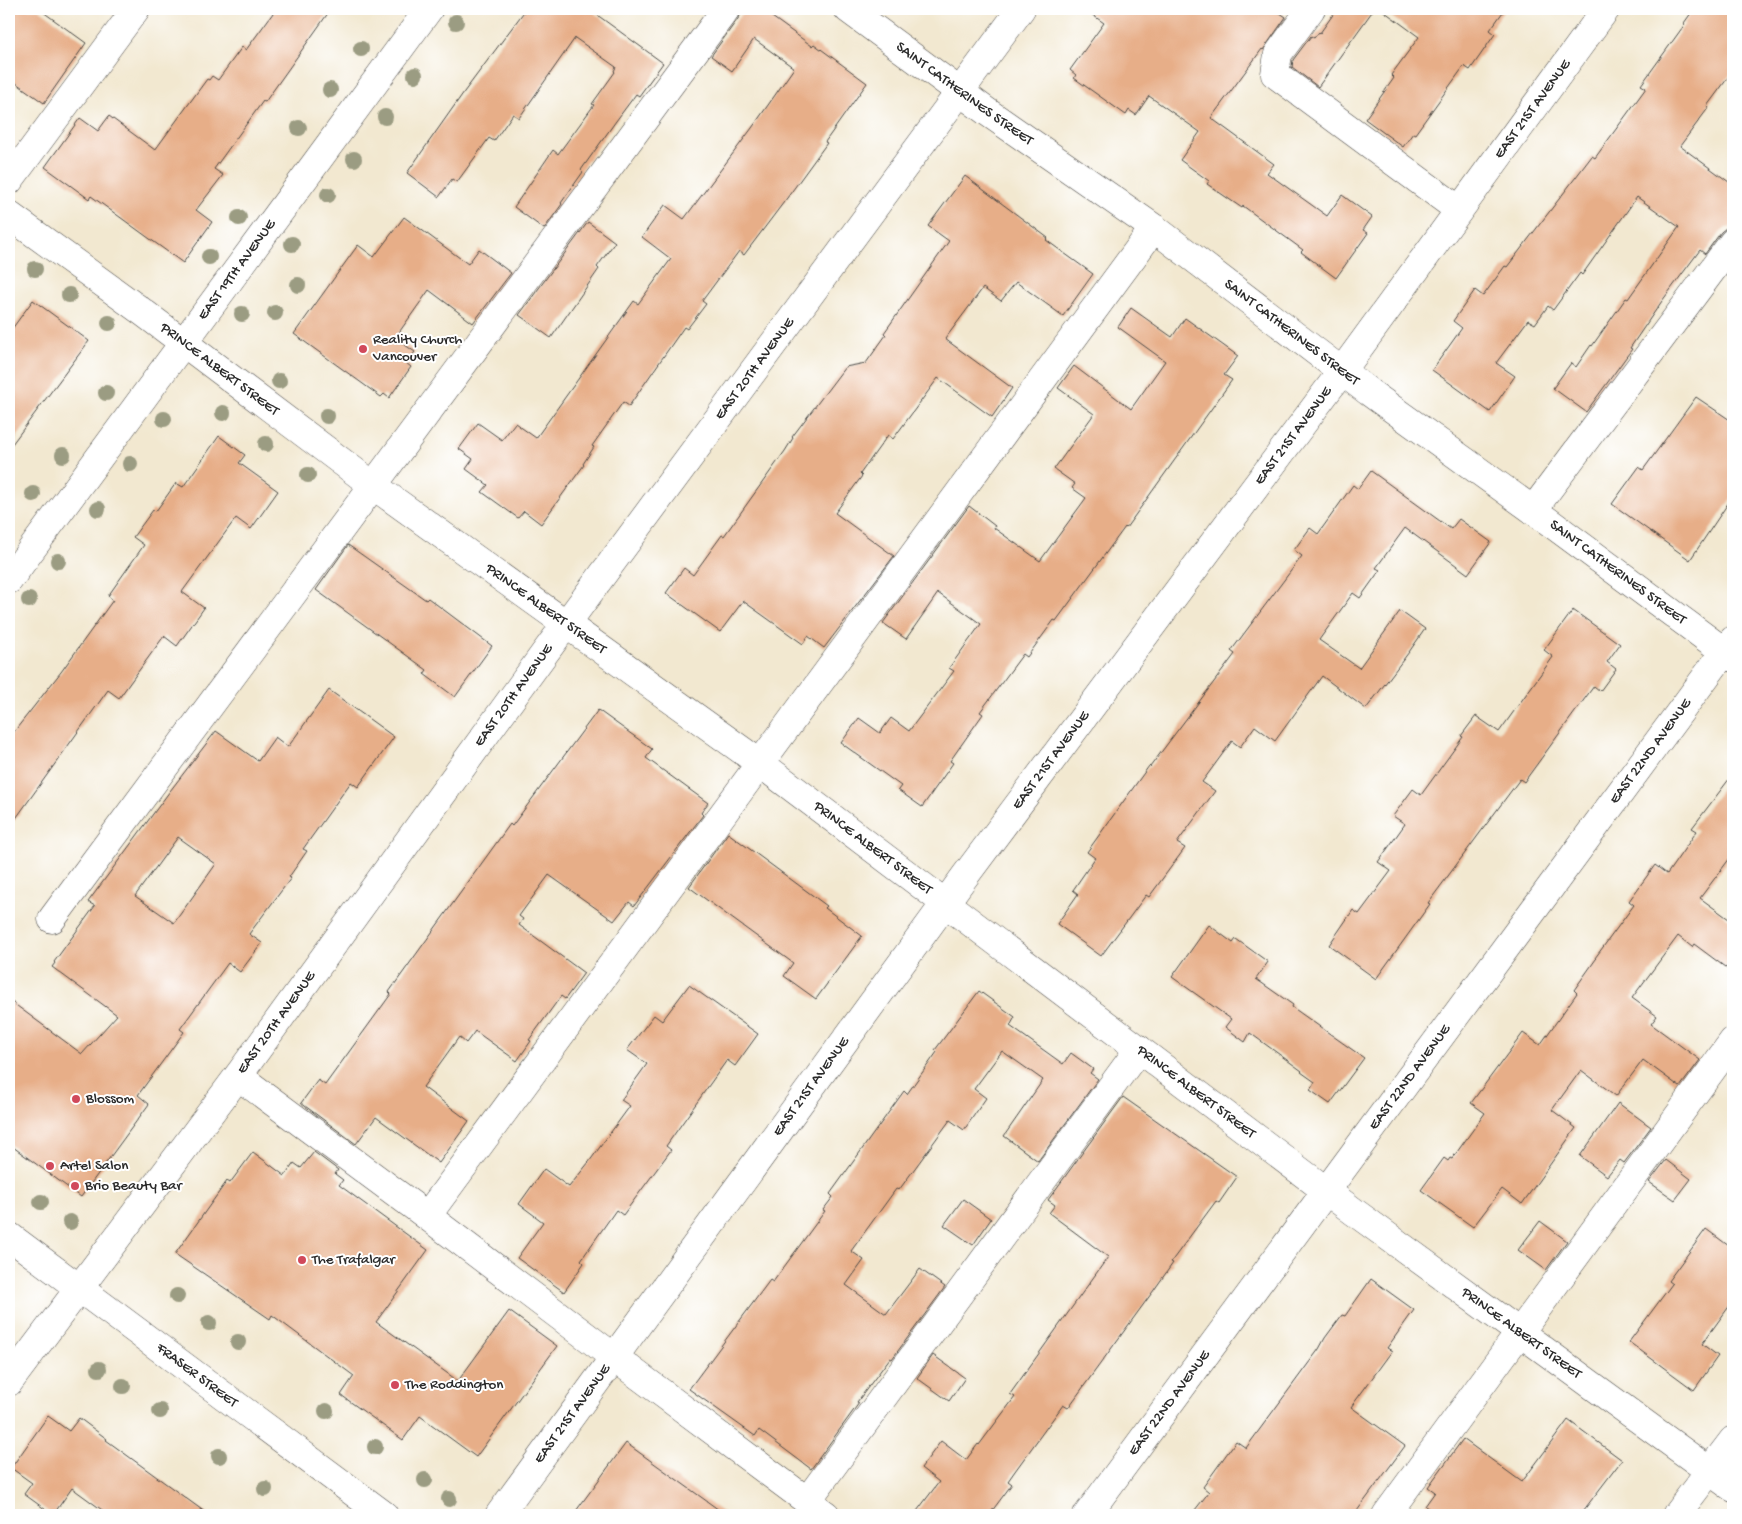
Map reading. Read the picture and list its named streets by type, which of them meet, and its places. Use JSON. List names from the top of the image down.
{
  "streets": {
    "street": [
      "SAINT CATHERINES STREET",
      "EAST 21ST AVENUE",
      "EAST 19TH AVENUE",
      "EAST 20TH AVENUE",
      "PRINCE ALBERT STREET",
      "EAST 22ND AVENUE",
      "FRASER STREET"
    ]
  },
  "crossings": [
    ["SAINT CATHERINES STREET", "EAST 21ST AVENUE"],
    ["SAINT CATHERINES STREET", "EAST 20TH AVENUE"],
    ["SAINT CATHERINES STREET", "EAST 22ND AVENUE"],
    ["EAST 21ST AVENUE", "PRINCE ALBERT STREET"],
    ["EAST 19TH AVENUE", "PRINCE ALBERT STREET"],
    ["EAST 20TH AVENUE", "PRINCE ALBERT STREET"],
    ["EAST 20TH AVENUE", "FRASER STREET"],
    ["PRINCE ALBERT STREET", "EAST 22ND AVENUE"]
  ],
  "places": [
    "Reality Church Vancouver",
    "Blossom",
    "Artel Salon",
    "Brio Beauty Bar",
    "The Trafalgar",
    "The Roddington"
  ]
}
